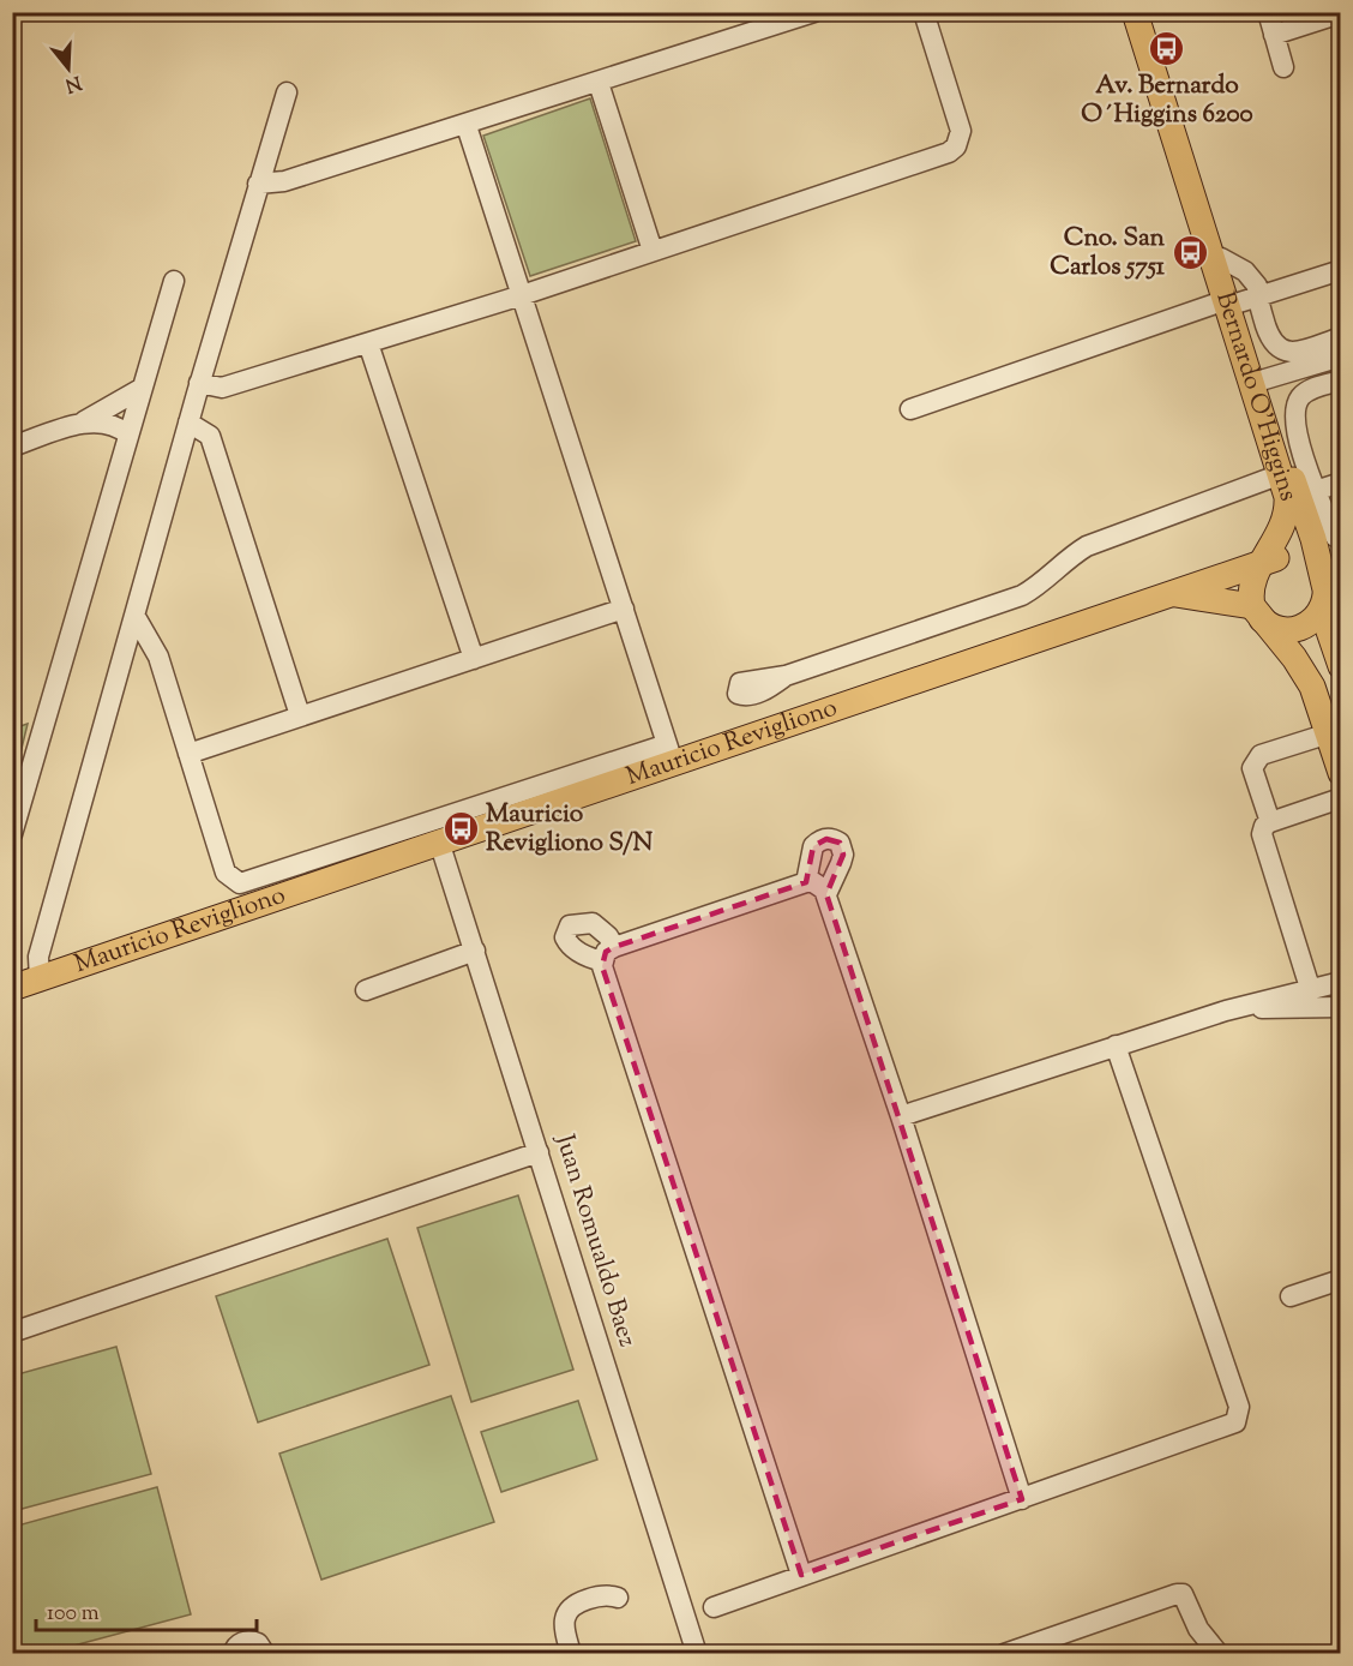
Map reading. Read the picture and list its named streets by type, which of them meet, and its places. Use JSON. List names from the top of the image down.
{
  "streets": {
    "main road": ["Bernardo O'Higgins", "Mauricio Revigliono"],
    "street": ["Juan Romualdo Baez"]
  },
  "crossings": [
    ["Bernardo O'Higgins", "Mauricio Revigliono"],
    ["Mauricio Revigliono", "Juan Romualdo Baez"]
  ],
  "places": {
    "bus stop": ["Av. Bernardo O´Higgins 6200", "Cno. San Carlos 5751", "Mauricio Revigliono S/N"]
  },
  "scale_bar": "100 m",
  "north": "bottom"
}
